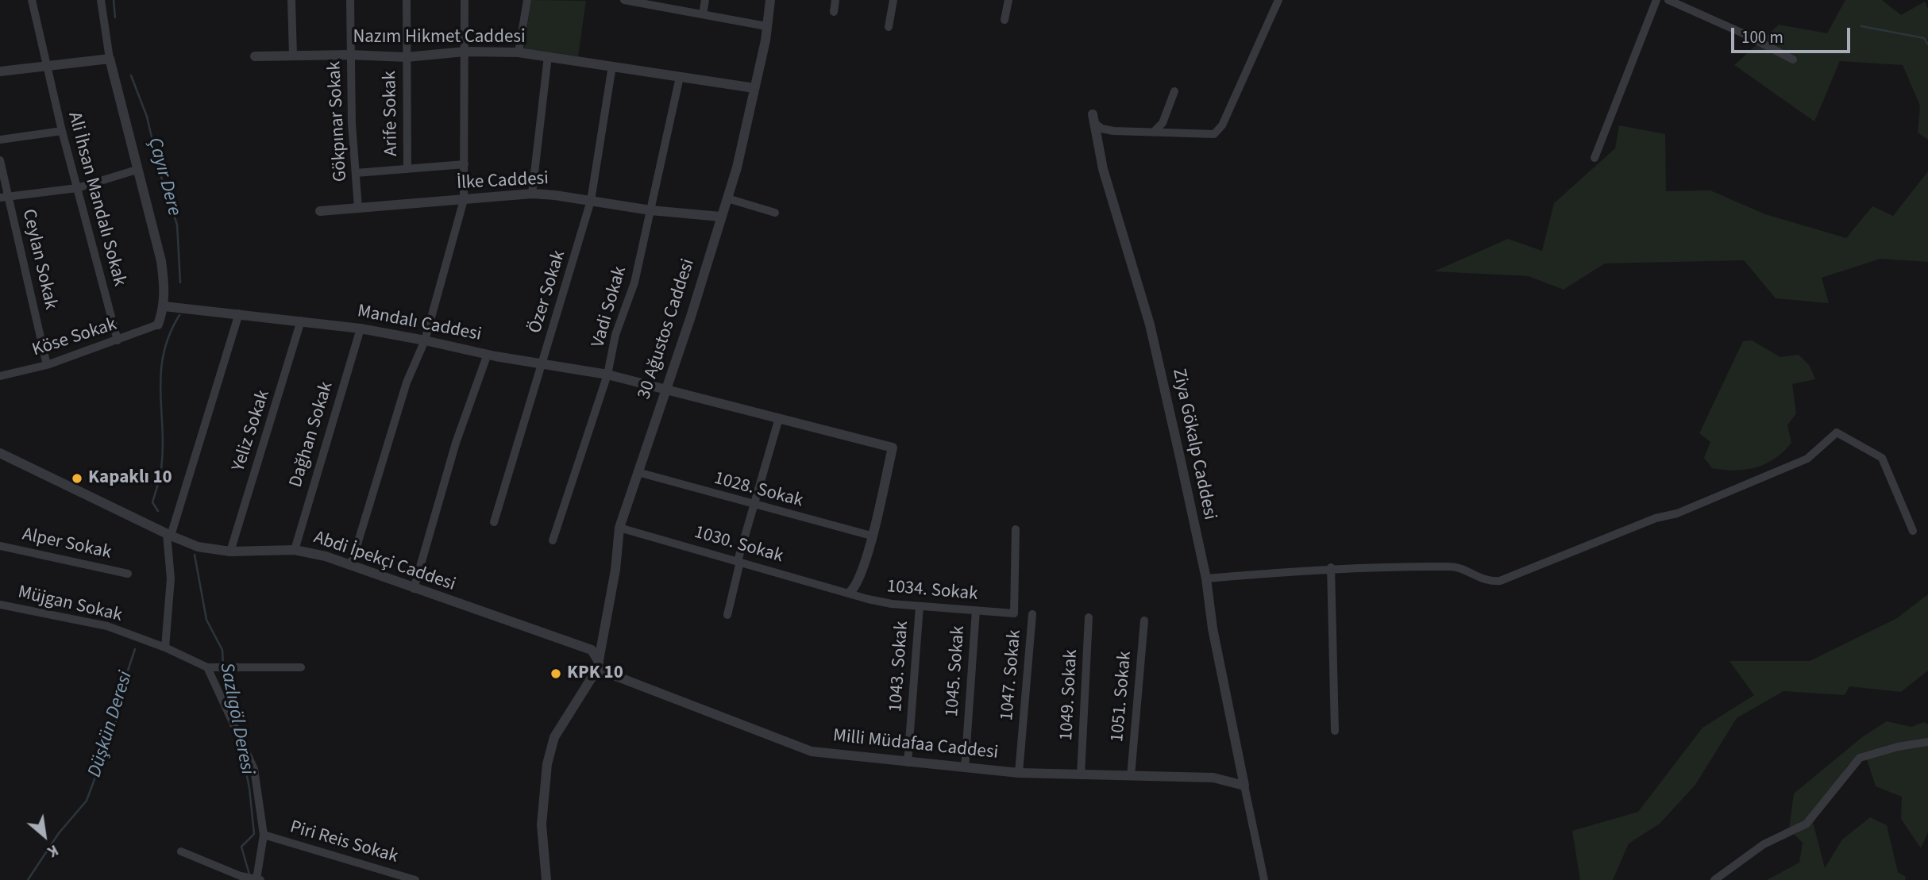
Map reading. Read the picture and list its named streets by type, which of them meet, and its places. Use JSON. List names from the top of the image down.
{
  "streets": {
    "street": [
      "Nazım Hikmet Caddesi",
      "Arife Sokak",
      "Gökpınar Sokak",
      "İlke Caddesi",
      "Ali İhsan Mandalı Sokak",
      "Ceylan Sokak",
      "Özer Sokak",
      "Vadi Sokak",
      "Mandalı Caddesi",
      "30 Ağustos Caddesi",
      "Köse Sokak",
      "Yeliz Sokak",
      "Dağhan Sokak",
      "Ziya Gökalp Caddesi",
      "1028. Sokak",
      "Alper Sokak",
      "1030. Sokak",
      "Abdi İpekçi Caddesi",
      "1034. Sokak",
      "Müjgan Sokak",
      "1043. Sokak",
      "1045. Sokak",
      "1047. Sokak",
      "1049. Sokak",
      "1051. Sokak",
      "Milli Müdafaa Caddesi",
      "Piri Reis Sokak"
    ]
  },
  "crossings": [
    ["Nazım Hikmet Caddesi", "Arife Sokak"],
    ["Nazım Hikmet Caddesi", "Gökpınar Sokak"],
    ["Nazım Hikmet Caddesi", "Özer Sokak"],
    ["Nazım Hikmet Caddesi", "Vadi Sokak"],
    ["Nazım Hikmet Caddesi", "30 Ağustos Caddesi"],
    ["Gökpınar Sokak", "İlke Caddesi"],
    ["İlke Caddesi", "Özer Sokak"],
    ["İlke Caddesi", "Vadi Sokak"],
    ["İlke Caddesi", "30 Ağustos Caddesi"],
    ["Ali İhsan Mandalı Sokak", "Köse Sokak"],
    ["Ceylan Sokak", "Köse Sokak"],
    ["Özer Sokak", "Mandalı Caddesi"],
    ["Vadi Sokak", "Mandalı Caddesi"],
    ["Mandalı Caddesi", "30 Ağustos Caddesi"],
    ["Mandalı Caddesi", "Yeliz Sokak"],
    ["Mandalı Caddesi", "Dağhan Sokak"],
    ["Mandalı Caddesi", "1028. Sokak"],
    ["30 Ağustos Caddesi", "1028. Sokak"],
    ["30 Ağustos Caddesi", "1030. Sokak"],
    ["30 Ağustos Caddesi", "Abdi İpekçi Caddesi"],
    ["30 Ağustos Caddesi", "Milli Müdafaa Caddesi"],
    ["Yeliz Sokak", "Abdi İpekçi Caddesi"],
    ["Dağhan Sokak", "Abdi İpekçi Caddesi"],
    ["Ziya Gökalp Caddesi", "Milli Müdafaa Caddesi"],
    ["1030. Sokak", "1034. Sokak"],
    ["Abdi İpekçi Caddesi", "Milli Müdafaa Caddesi"],
    ["1034. Sokak", "1043. Sokak"],
    ["1034. Sokak", "1045. Sokak"],
    ["1043. Sokak", "Milli Müdafaa Caddesi"],
    ["1045. Sokak", "Milli Müdafaa Caddesi"],
    ["1047. Sokak", "Milli Müdafaa Caddesi"],
    ["1049. Sokak", "Milli Müdafaa Caddesi"],
    ["1051. Sokak", "Milli Müdafaa Caddesi"]
  ],
  "water": ["Çayır Dere", "Sazlıgöl Deresi", "Düşkün Deresi"],
  "places": ["Kapaklı 10", "KPK 10"],
  "scale_bar": "100 m",
  "north": "bottom right"
}
